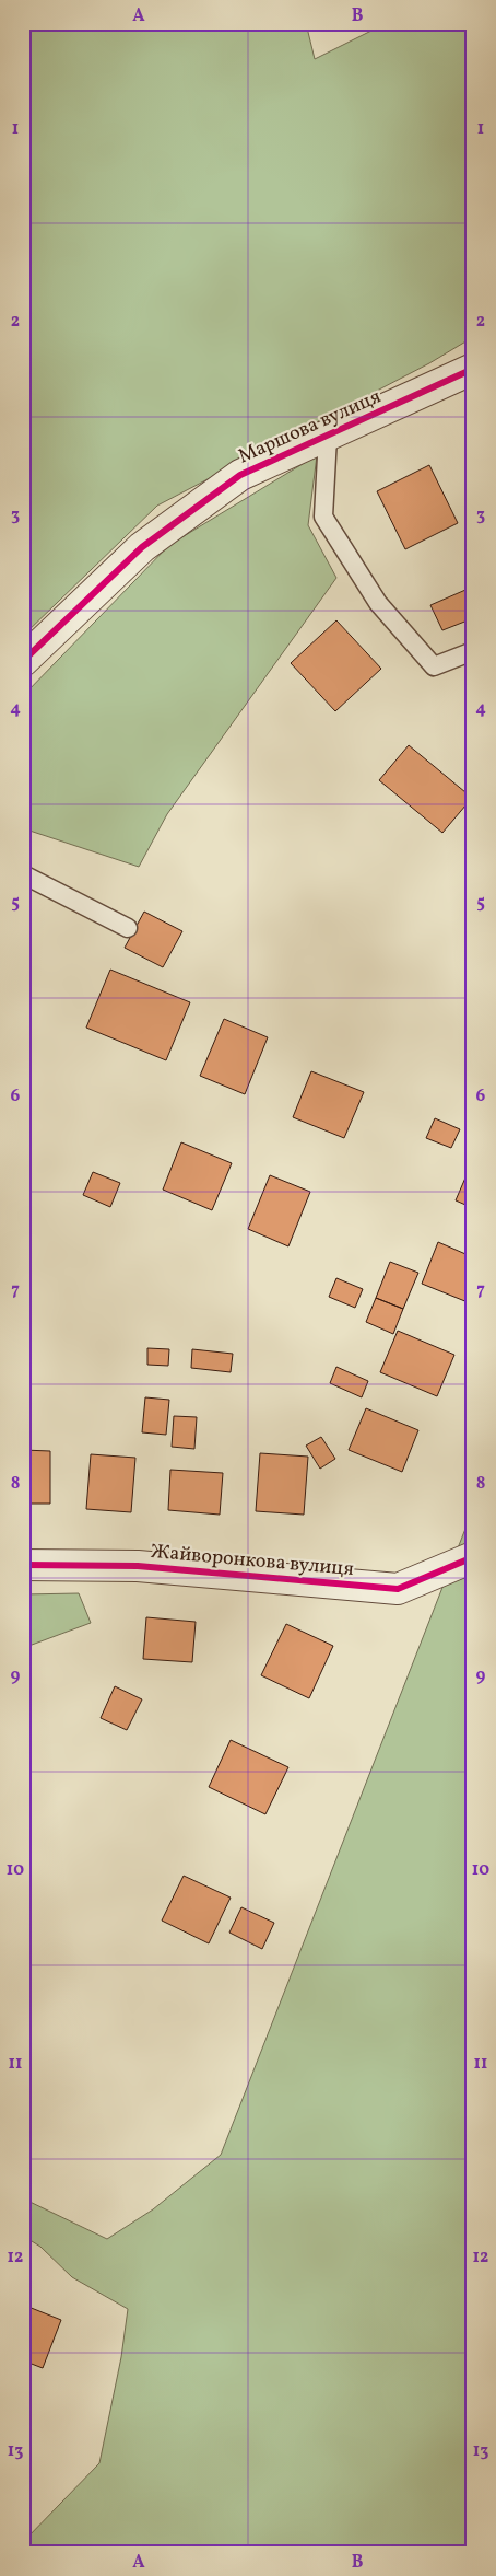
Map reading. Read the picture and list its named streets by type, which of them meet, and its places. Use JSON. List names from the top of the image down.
{
  "streets": {
    "street": ["Маршова вулиця", "Жайворонкова вулиця"]
  },
  "grid": {
    "columns": ["A", "B"],
    "rows": [
      "1",
      "2",
      "3",
      "4",
      "5",
      "6",
      "7",
      "8",
      "9",
      "10",
      "11",
      "12",
      "13"
    ]
  }
}
